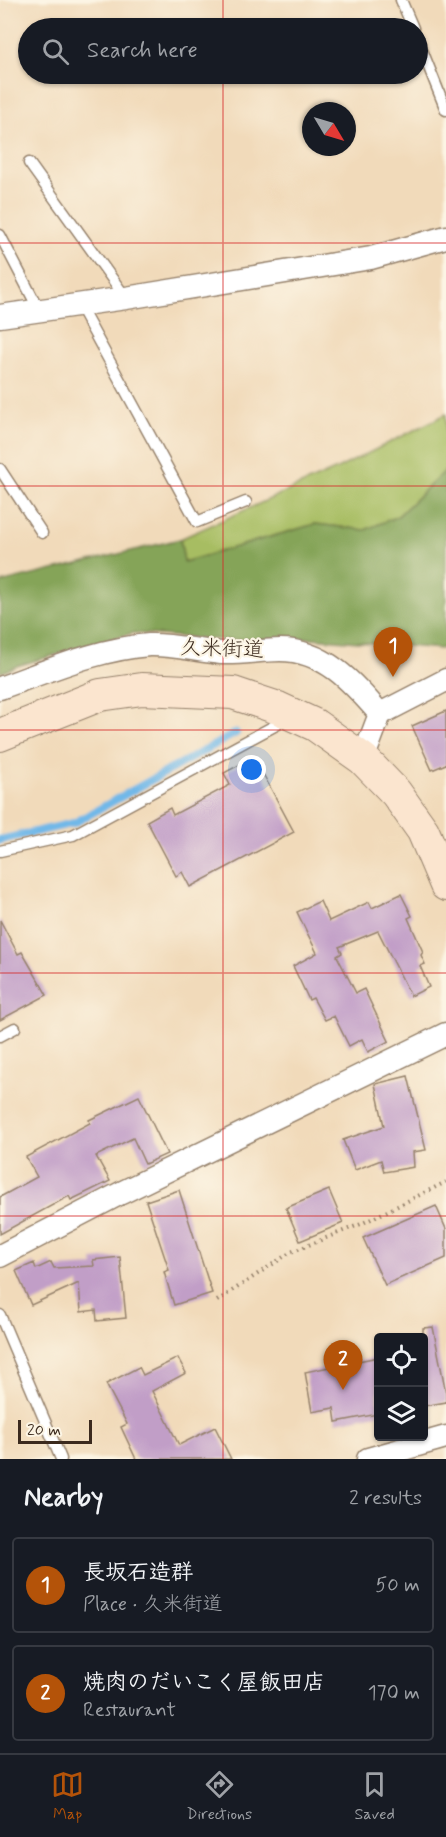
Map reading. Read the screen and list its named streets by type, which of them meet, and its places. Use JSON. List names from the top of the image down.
{
  "streets": {
    "street": ["久米街道"]
  },
  "scale_bar": "20 m",
  "north": "bottom right",
  "page": {
    "search": "Search here",
    "pins": ["1", "2"],
    "scale": "20 m",
    "heading": ["Nearby", "2 results"],
    "list": [
      {
        "mark": "1",
        "name": "長坂石造群",
        "note": "Place · 久米街道",
        "value": "50 m"
      },
      {
        "mark": "2",
        "name": "焼肉のだいこく屋飯田店",
        "note": "Restaurant",
        "value": "170 m"
      }
    ],
    "nav": ["Map", "Directions", "Saved"]
  }
}
